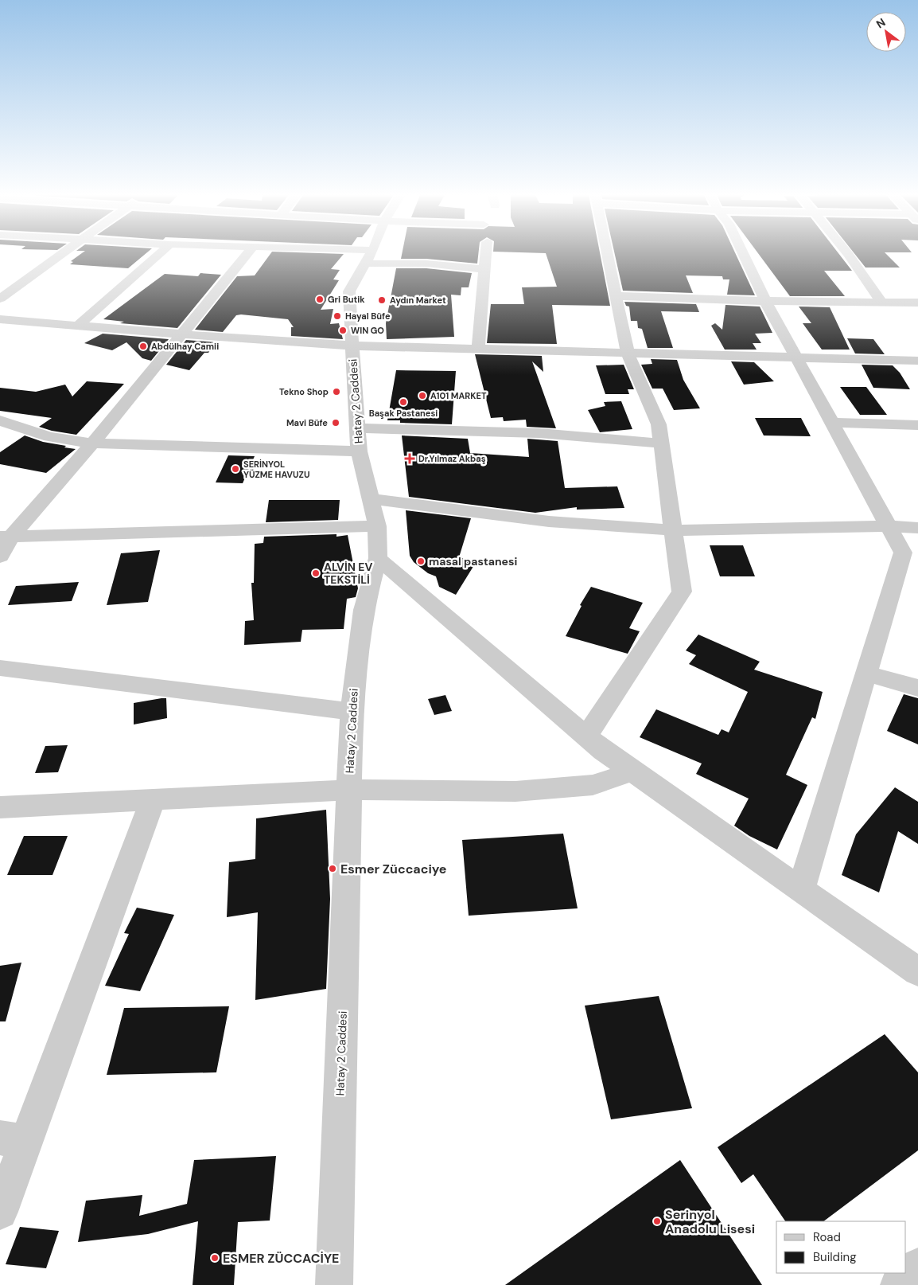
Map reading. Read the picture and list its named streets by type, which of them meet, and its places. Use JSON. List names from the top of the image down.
{
  "streets": {
    "street": ["Hatay 2 Caddesi"]
  },
  "places": {
    "other": [
      "Gri Butik",
      "Aydın Market",
      "Hayal Büfe",
      "WIN GO",
      "Abdülhay Camii",
      "Tekno Shop",
      "A101 MARKET",
      "Başak Pastanesi",
      "Mavi Büfe",
      "SERİNYOL YÜZME HAVUZU",
      "masal pastanesi",
      "ALVİN EV TEKSTİLİ",
      "Esmer Züccaciye",
      "Serinyol Anadolu Lisesi",
      "ESMER ZÜCCACİYE"
    ],
    "health": ["Dr.Yılmaz Akbaş"]
  },
  "legend": ["Road", "Building"],
  "north": "top left"
}
